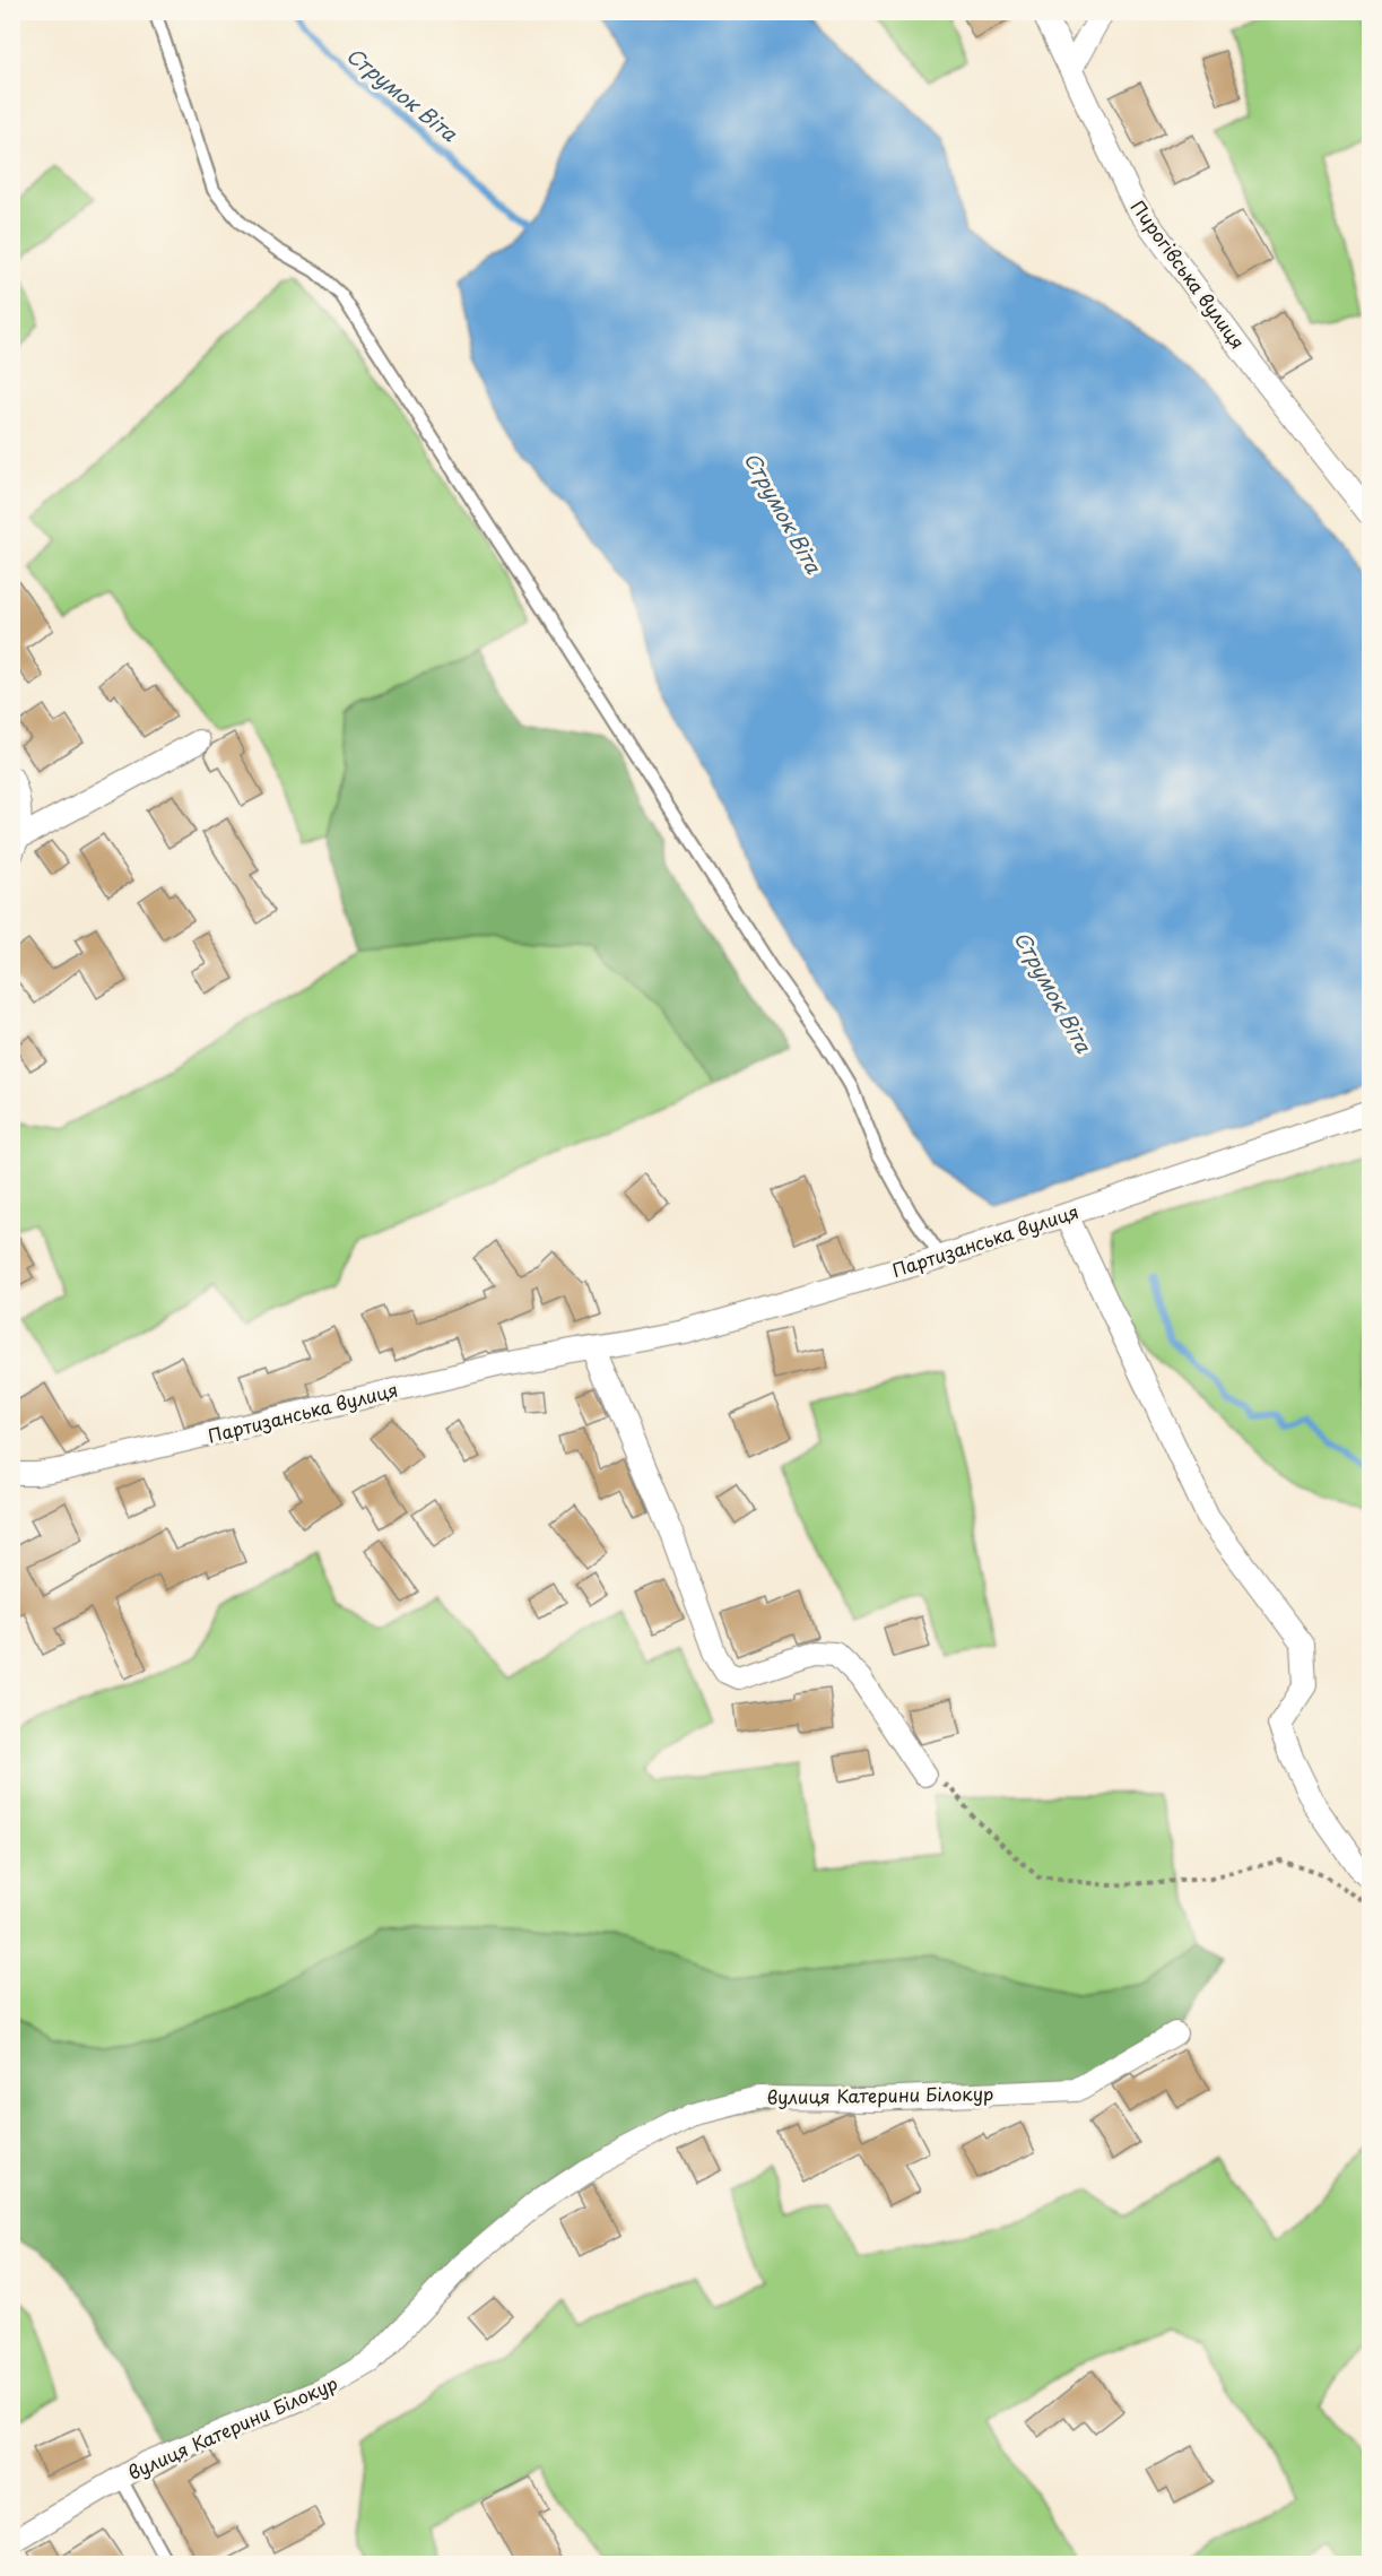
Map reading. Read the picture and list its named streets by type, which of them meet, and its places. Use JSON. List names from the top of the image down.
{
  "streets": {
    "street": ["Пирогівська вулиця", "Партизанська вулиця", "вулиця Катерини Білокур"]
  },
  "water": ["Струмок Віта"]
}
